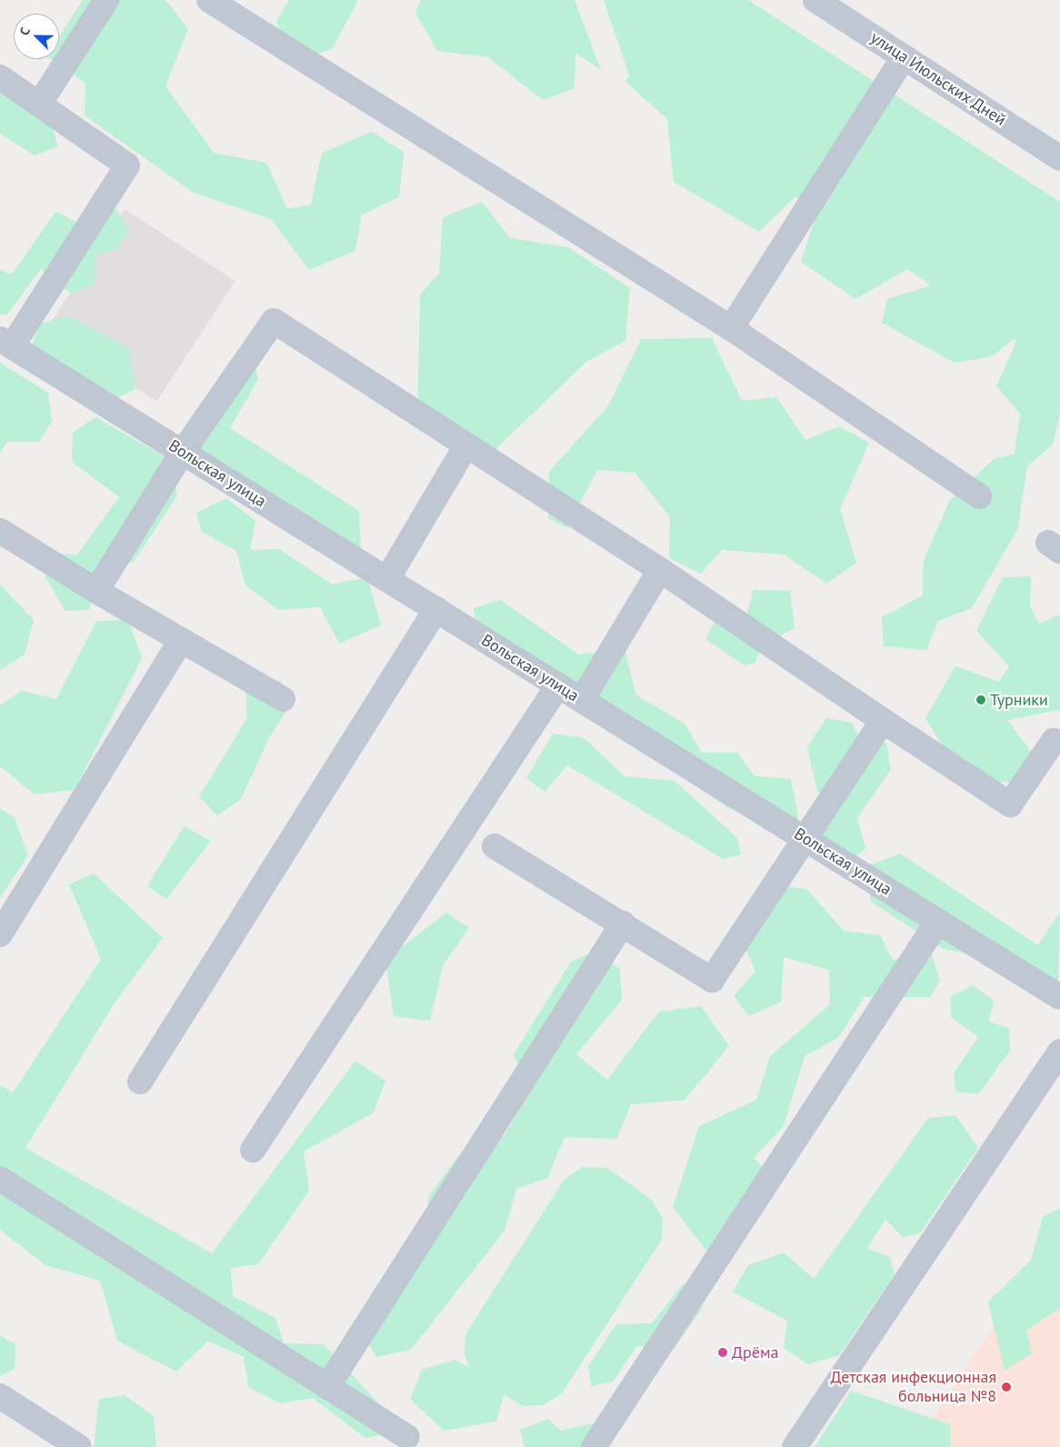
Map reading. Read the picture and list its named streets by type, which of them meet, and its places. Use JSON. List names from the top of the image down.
{
  "streets": {
    "street": ["улица Июльских Дней", "Вольская улица"]
  },
  "places": ["Турники", "Дрёма", "Детская инфекционная больница №8"],
  "north": "top left"
}
